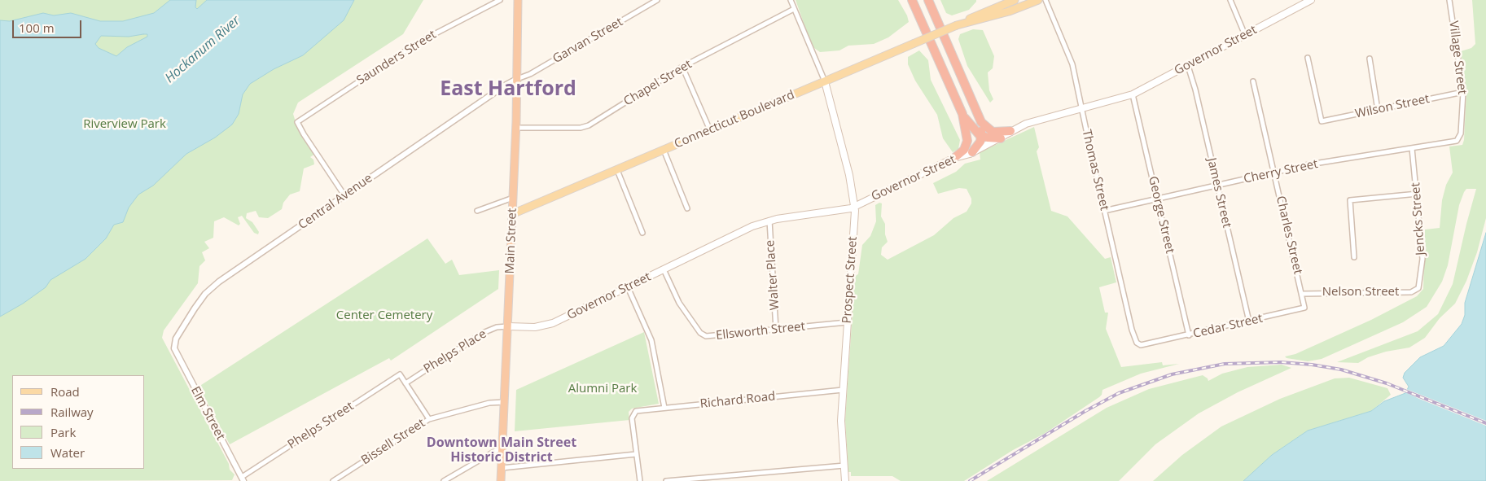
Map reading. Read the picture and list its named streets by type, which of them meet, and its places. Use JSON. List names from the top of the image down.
{
  "streets": {
    "highway": ["Main Street"],
    "main road": ["Governor Street", "Connecticut Boulevard", "Prospect Street"],
    "street": [
      "Garvan Street",
      "Saunders Street",
      "Village Street",
      "Chapel Street",
      "Wilson Street",
      "Thomas Street",
      "Cherry Street",
      "James Street",
      "Central Avenue",
      "George Street",
      "Jencks Street",
      "Charles Street",
      "Walter Place",
      "Nelson Street",
      "Cedar Street",
      "Ellsworth Street",
      "Phelps Place",
      "Richard Road",
      "Elm Street",
      "Phelps Street",
      "Bissell Street"
    ]
  },
  "crossings": [
    ["Garvan Street", "Central Avenue"],
    ["Garvan Street", "Main Street"],
    ["Governor Street", "Thomas Street"],
    ["Governor Street", "James Street"],
    ["Governor Street", "George Street"],
    ["Governor Street", "Main Street"],
    ["Governor Street", "Walter Place"],
    ["Governor Street", "Prospect Street"],
    ["Governor Street", "Ellsworth Street"],
    ["Governor Street", "Phelps Place"],
    ["Saunders Street", "Central Avenue"],
    ["Village Street", "Wilson Street"],
    ["Village Street", "Cherry Street"],
    ["Chapel Street", "Main Street"],
    ["Connecticut Boulevard", "Main Street"],
    ["Connecticut Boulevard", "Prospect Street"],
    ["Thomas Street", "Cherry Street"],
    ["Thomas Street", "Cedar Street"],
    ["Cherry Street", "James Street"],
    ["Cherry Street", "George Street"],
    ["Cherry Street", "Jencks Street"],
    ["Cherry Street", "Charles Street"],
    ["James Street", "Cedar Street"],
    ["Central Avenue", "Main Street"],
    ["Central Avenue", "Elm Street"],
    ["George Street", "Cedar Street"],
    ["Jencks Street", "Nelson Street"],
    ["Charles Street", "Nelson Street"],
    ["Charles Street", "Cedar Street"],
    ["Main Street", "Phelps Place"],
    ["Main Street", "Bissell Street"],
    ["Walter Place", "Ellsworth Street"],
    ["Prospect Street", "Ellsworth Street"],
    ["Prospect Street", "Richard Road"],
    ["Nelson Street", "Cedar Street"],
    ["Phelps Place", "Phelps Street"],
    ["Elm Street", "Phelps Street"]
  ],
  "districts": ["East Hartford", "Downtown Main Street Historic District"],
  "water": ["Hockanum River"],
  "parks": ["Riverview Park", "Center Cemetery", "Alumni Park"],
  "legend": [
    "Road",
    "Railway",
    "Park",
    "Water"
  ],
  "scale_bar": "100 m"
}
